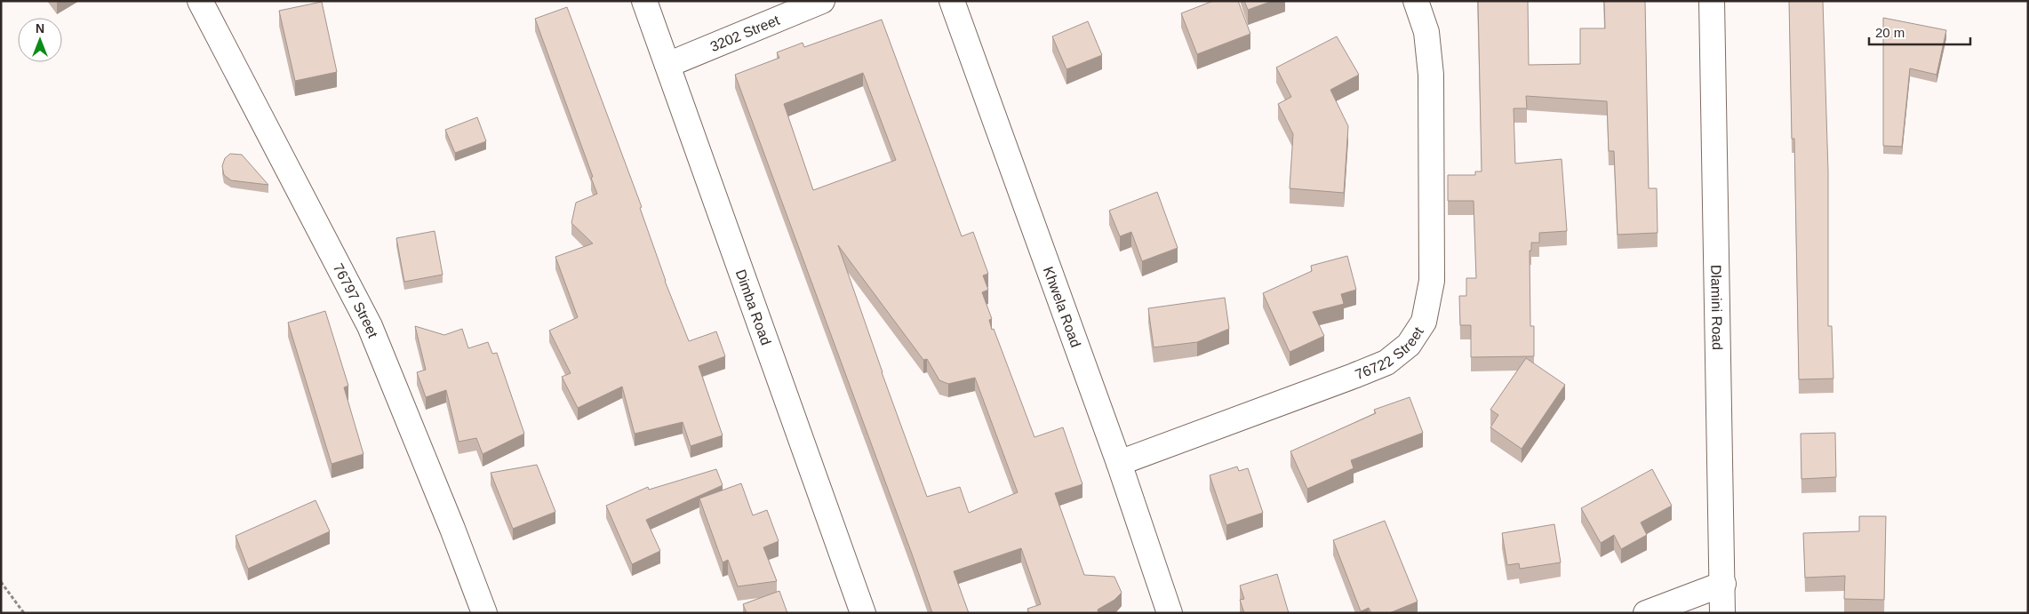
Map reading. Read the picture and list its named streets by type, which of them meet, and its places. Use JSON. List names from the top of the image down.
{
  "streets": {
    "street": [
      "3202 Street",
      "76797 Street",
      "Khwela Road",
      "Dimba Road",
      "Dlamini Road",
      "76722 Street"
    ]
  },
  "crossings": [
    ["3202 Street", "Dimba Road"],
    ["Khwela Road", "76722 Street"]
  ],
  "scale_bar": "20 m",
  "north": "top"
}
